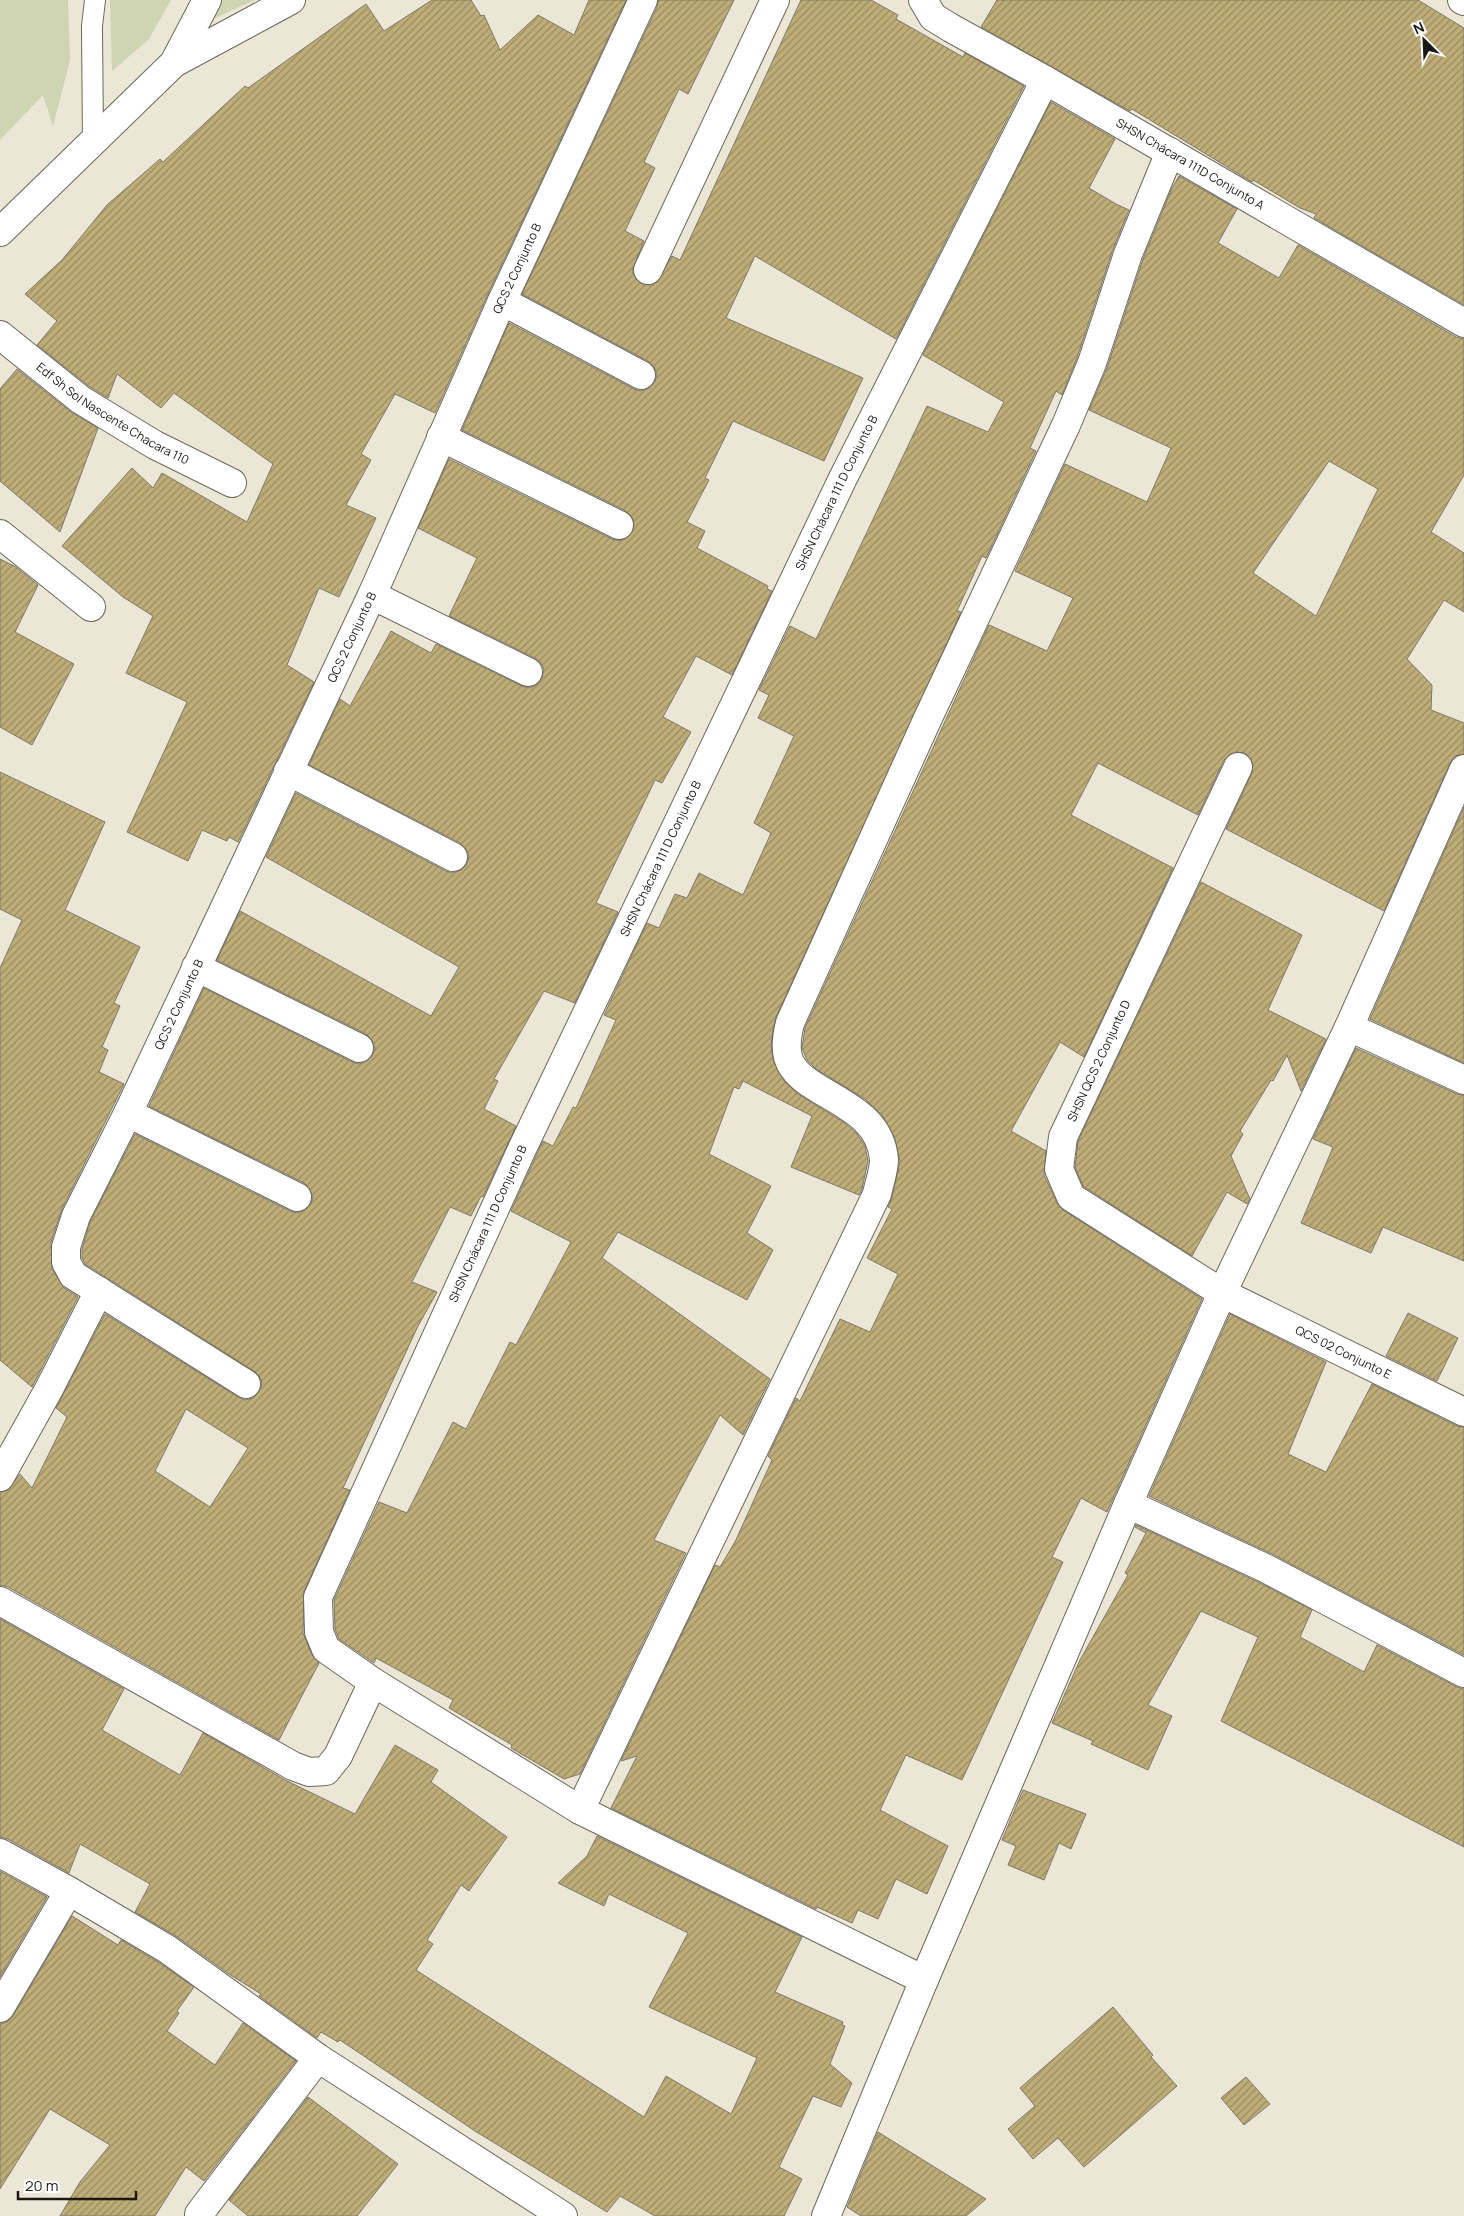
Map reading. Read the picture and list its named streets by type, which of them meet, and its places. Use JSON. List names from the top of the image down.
{
  "streets": {
    "street": [
      "SHSN Chácara 111D Conjunto A",
      "QCS 2 Conjunto B",
      "Edf Sh Sol Nascente Chacara 110",
      "SHSN Chácara 111 D Conjunto B",
      "SHSN QCS 2 Conjunto D",
      "QCS 02 Conjunto E"
    ]
  },
  "crossings": [
    ["SHSN Chácara 111D Conjunto A", "SHSN Chácara 111 D Conjunto B"],
    ["SHSN QCS 2 Conjunto D", "QCS 02 Conjunto E"]
  ],
  "scale_bar": "20 m",
  "north": "top left"
}
